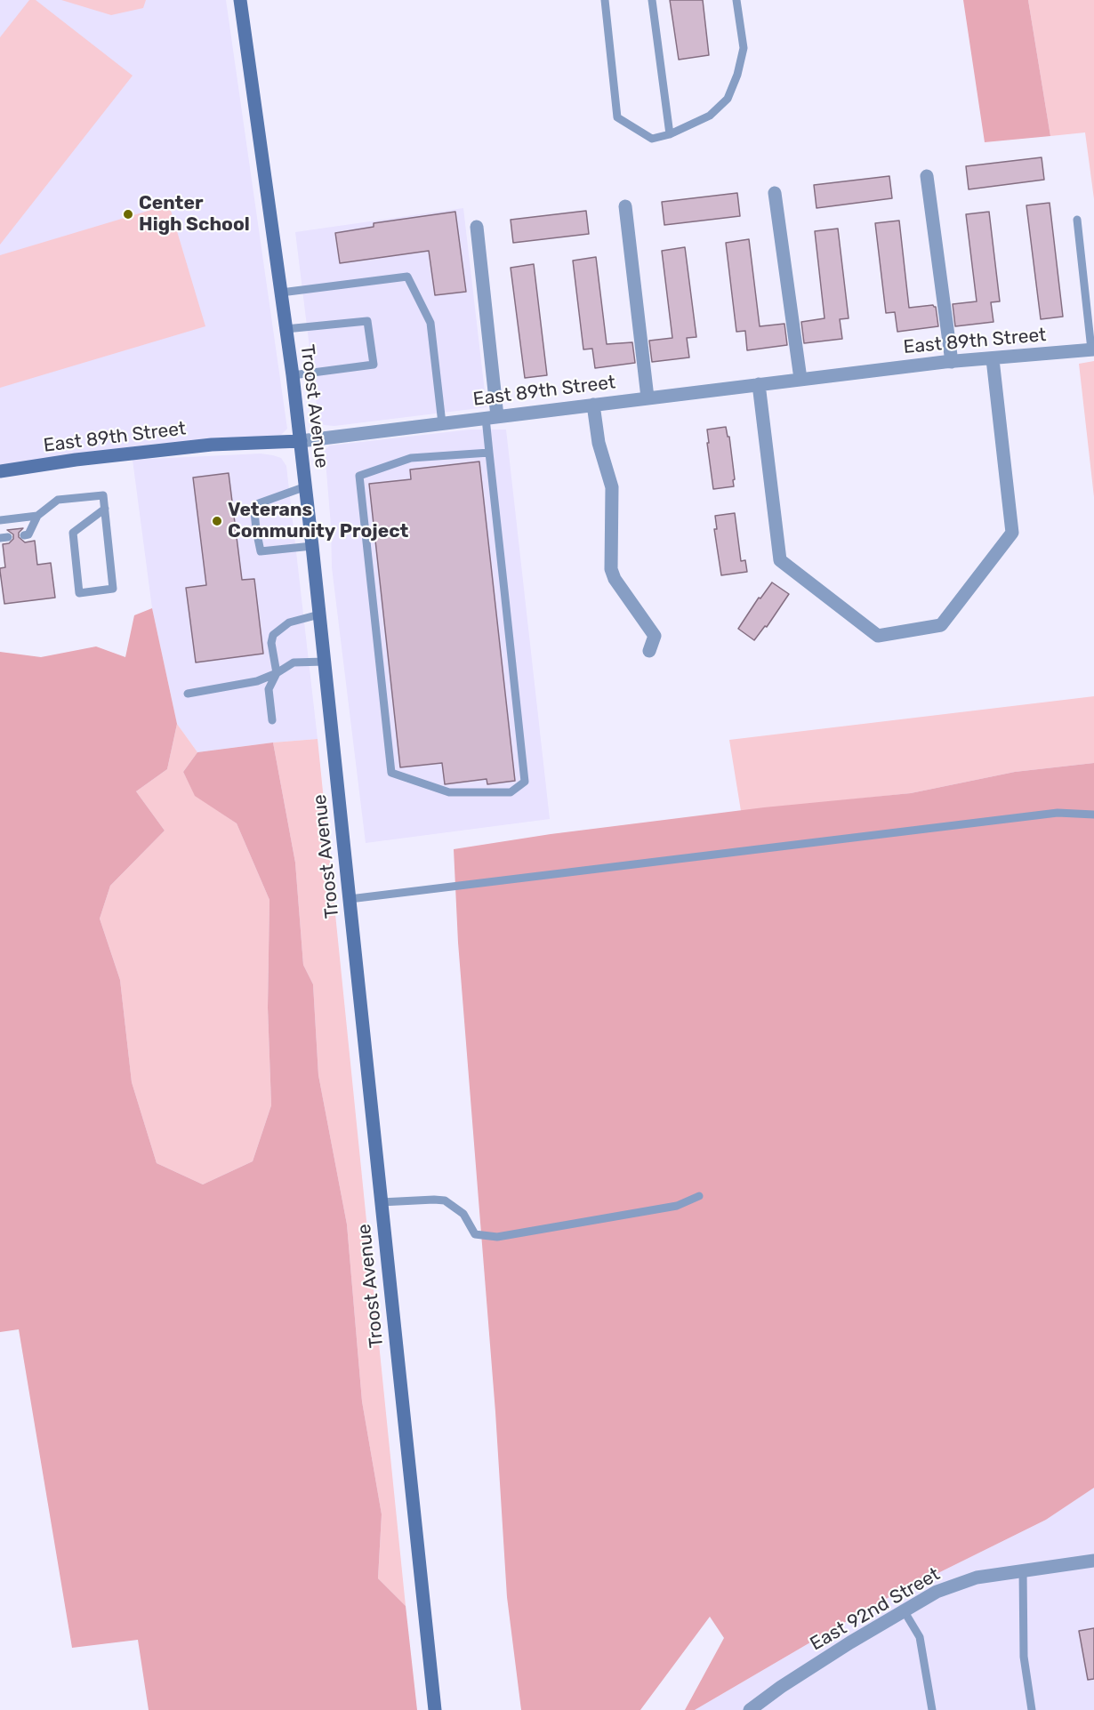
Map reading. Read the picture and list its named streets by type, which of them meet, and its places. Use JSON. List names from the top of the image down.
{
  "streets": {
    "main road": ["East 89th Street", "Troost Avenue"],
    "street": ["East 92nd Street"]
  },
  "crossings": [
    ["East 89th Street", "Troost Avenue"]
  ],
  "places": ["Center High School", "Veterans Community Project"]
}
